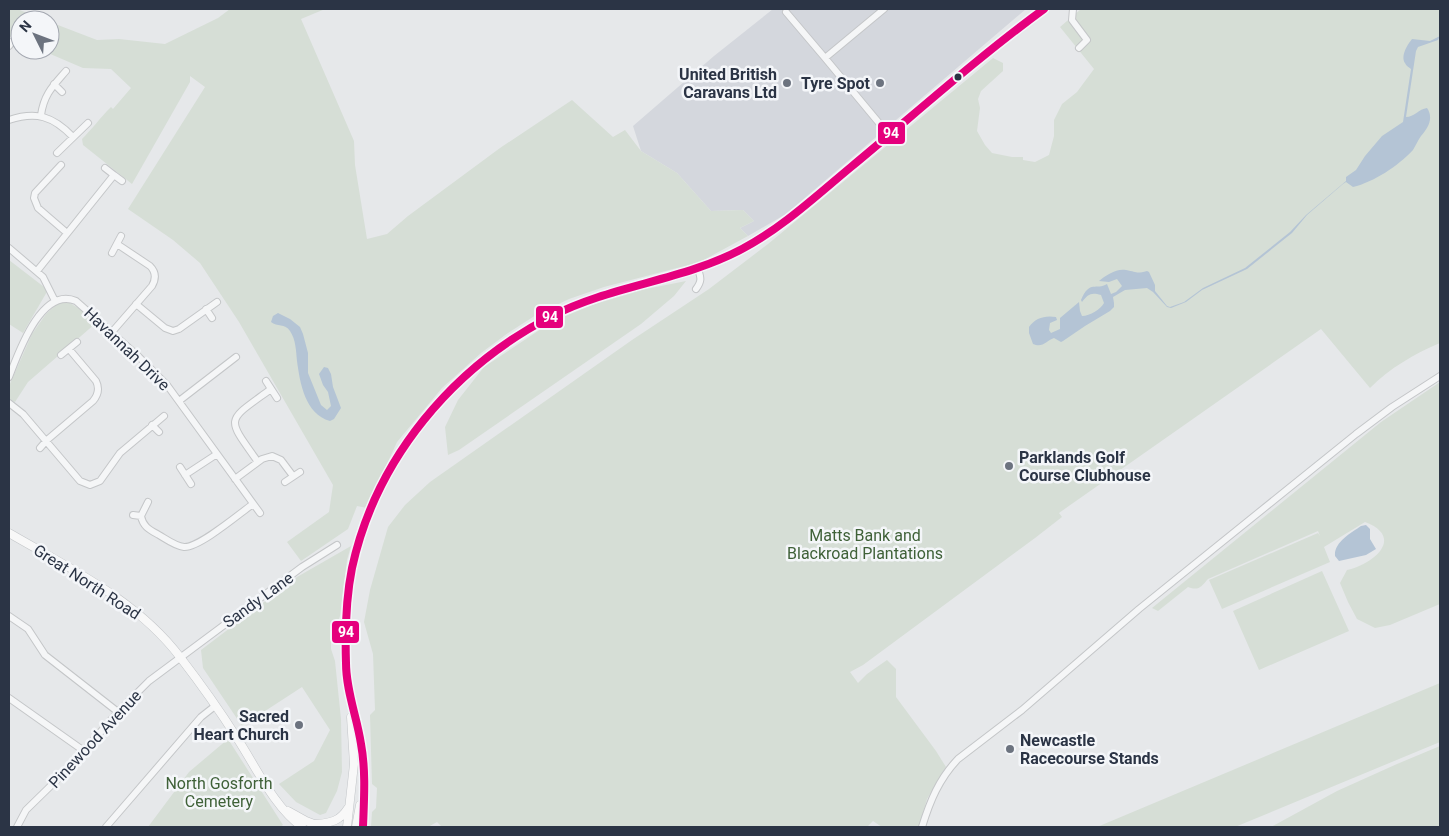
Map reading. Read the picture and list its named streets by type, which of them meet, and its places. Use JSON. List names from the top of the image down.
{
  "streets": {
    "main road": ["Great North Road"],
    "street": ["Havannah Drive", "Sandy Lane", "Pinewood Avenue"]
  },
  "crossings": [
    ["Great North Road", "Sandy Lane"],
    ["Great North Road", "Pinewood Avenue"],
    ["Sandy Lane", "Pinewood Avenue"]
  ],
  "parks": ["Matts Bank and Blackroad Plantations", "North Gosforth Cemetery"],
  "places": [
    "United British Caravans Ltd",
    "Tyre Spot",
    "Parklands Golf Course Clubhouse",
    "Sacred Heart Church",
    "Newcastle Racecourse Stands"
  ],
  "lines": ["transit line 94"],
  "north": "top left"
}
